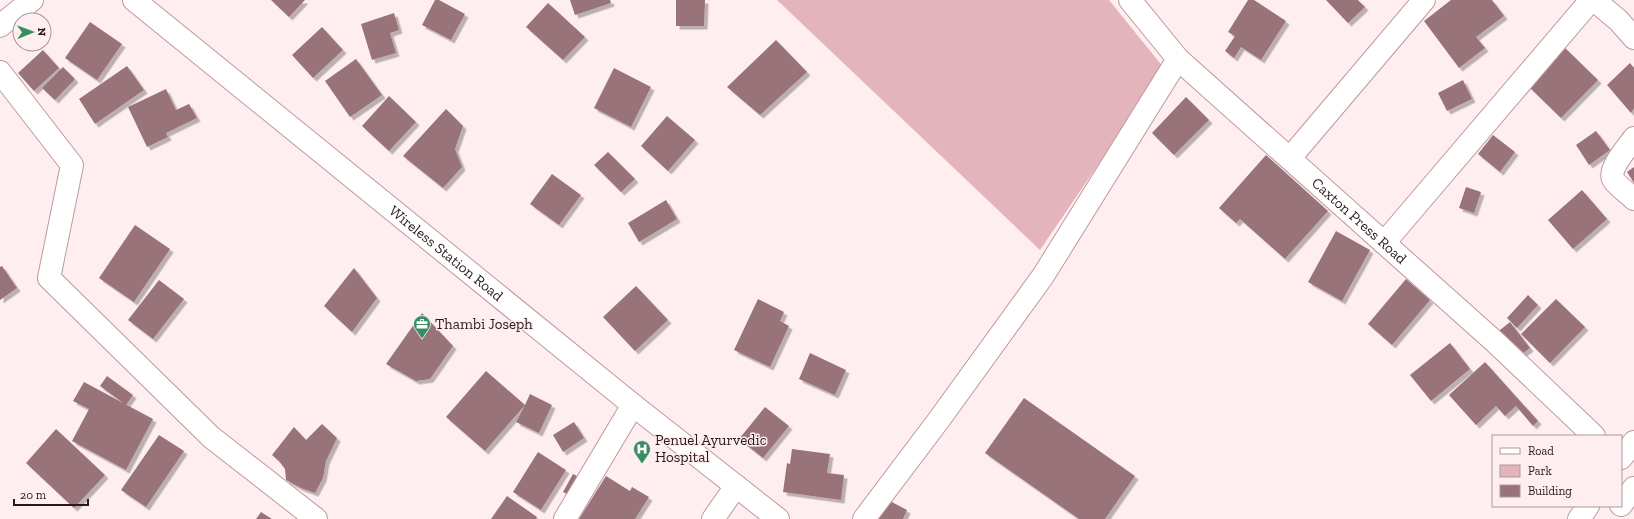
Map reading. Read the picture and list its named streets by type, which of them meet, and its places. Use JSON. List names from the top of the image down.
{
  "streets": {
    "street": ["Caxton Press Road", "Wireless Station Road"]
  },
  "places": {
    "office": ["Thambi Joseph"],
    "hospital": ["Penuel Ayurvedic Hospital"]
  },
  "legend": ["Road", "Park", "Building"],
  "scale_bar": "20 m",
  "north": "right"
}
